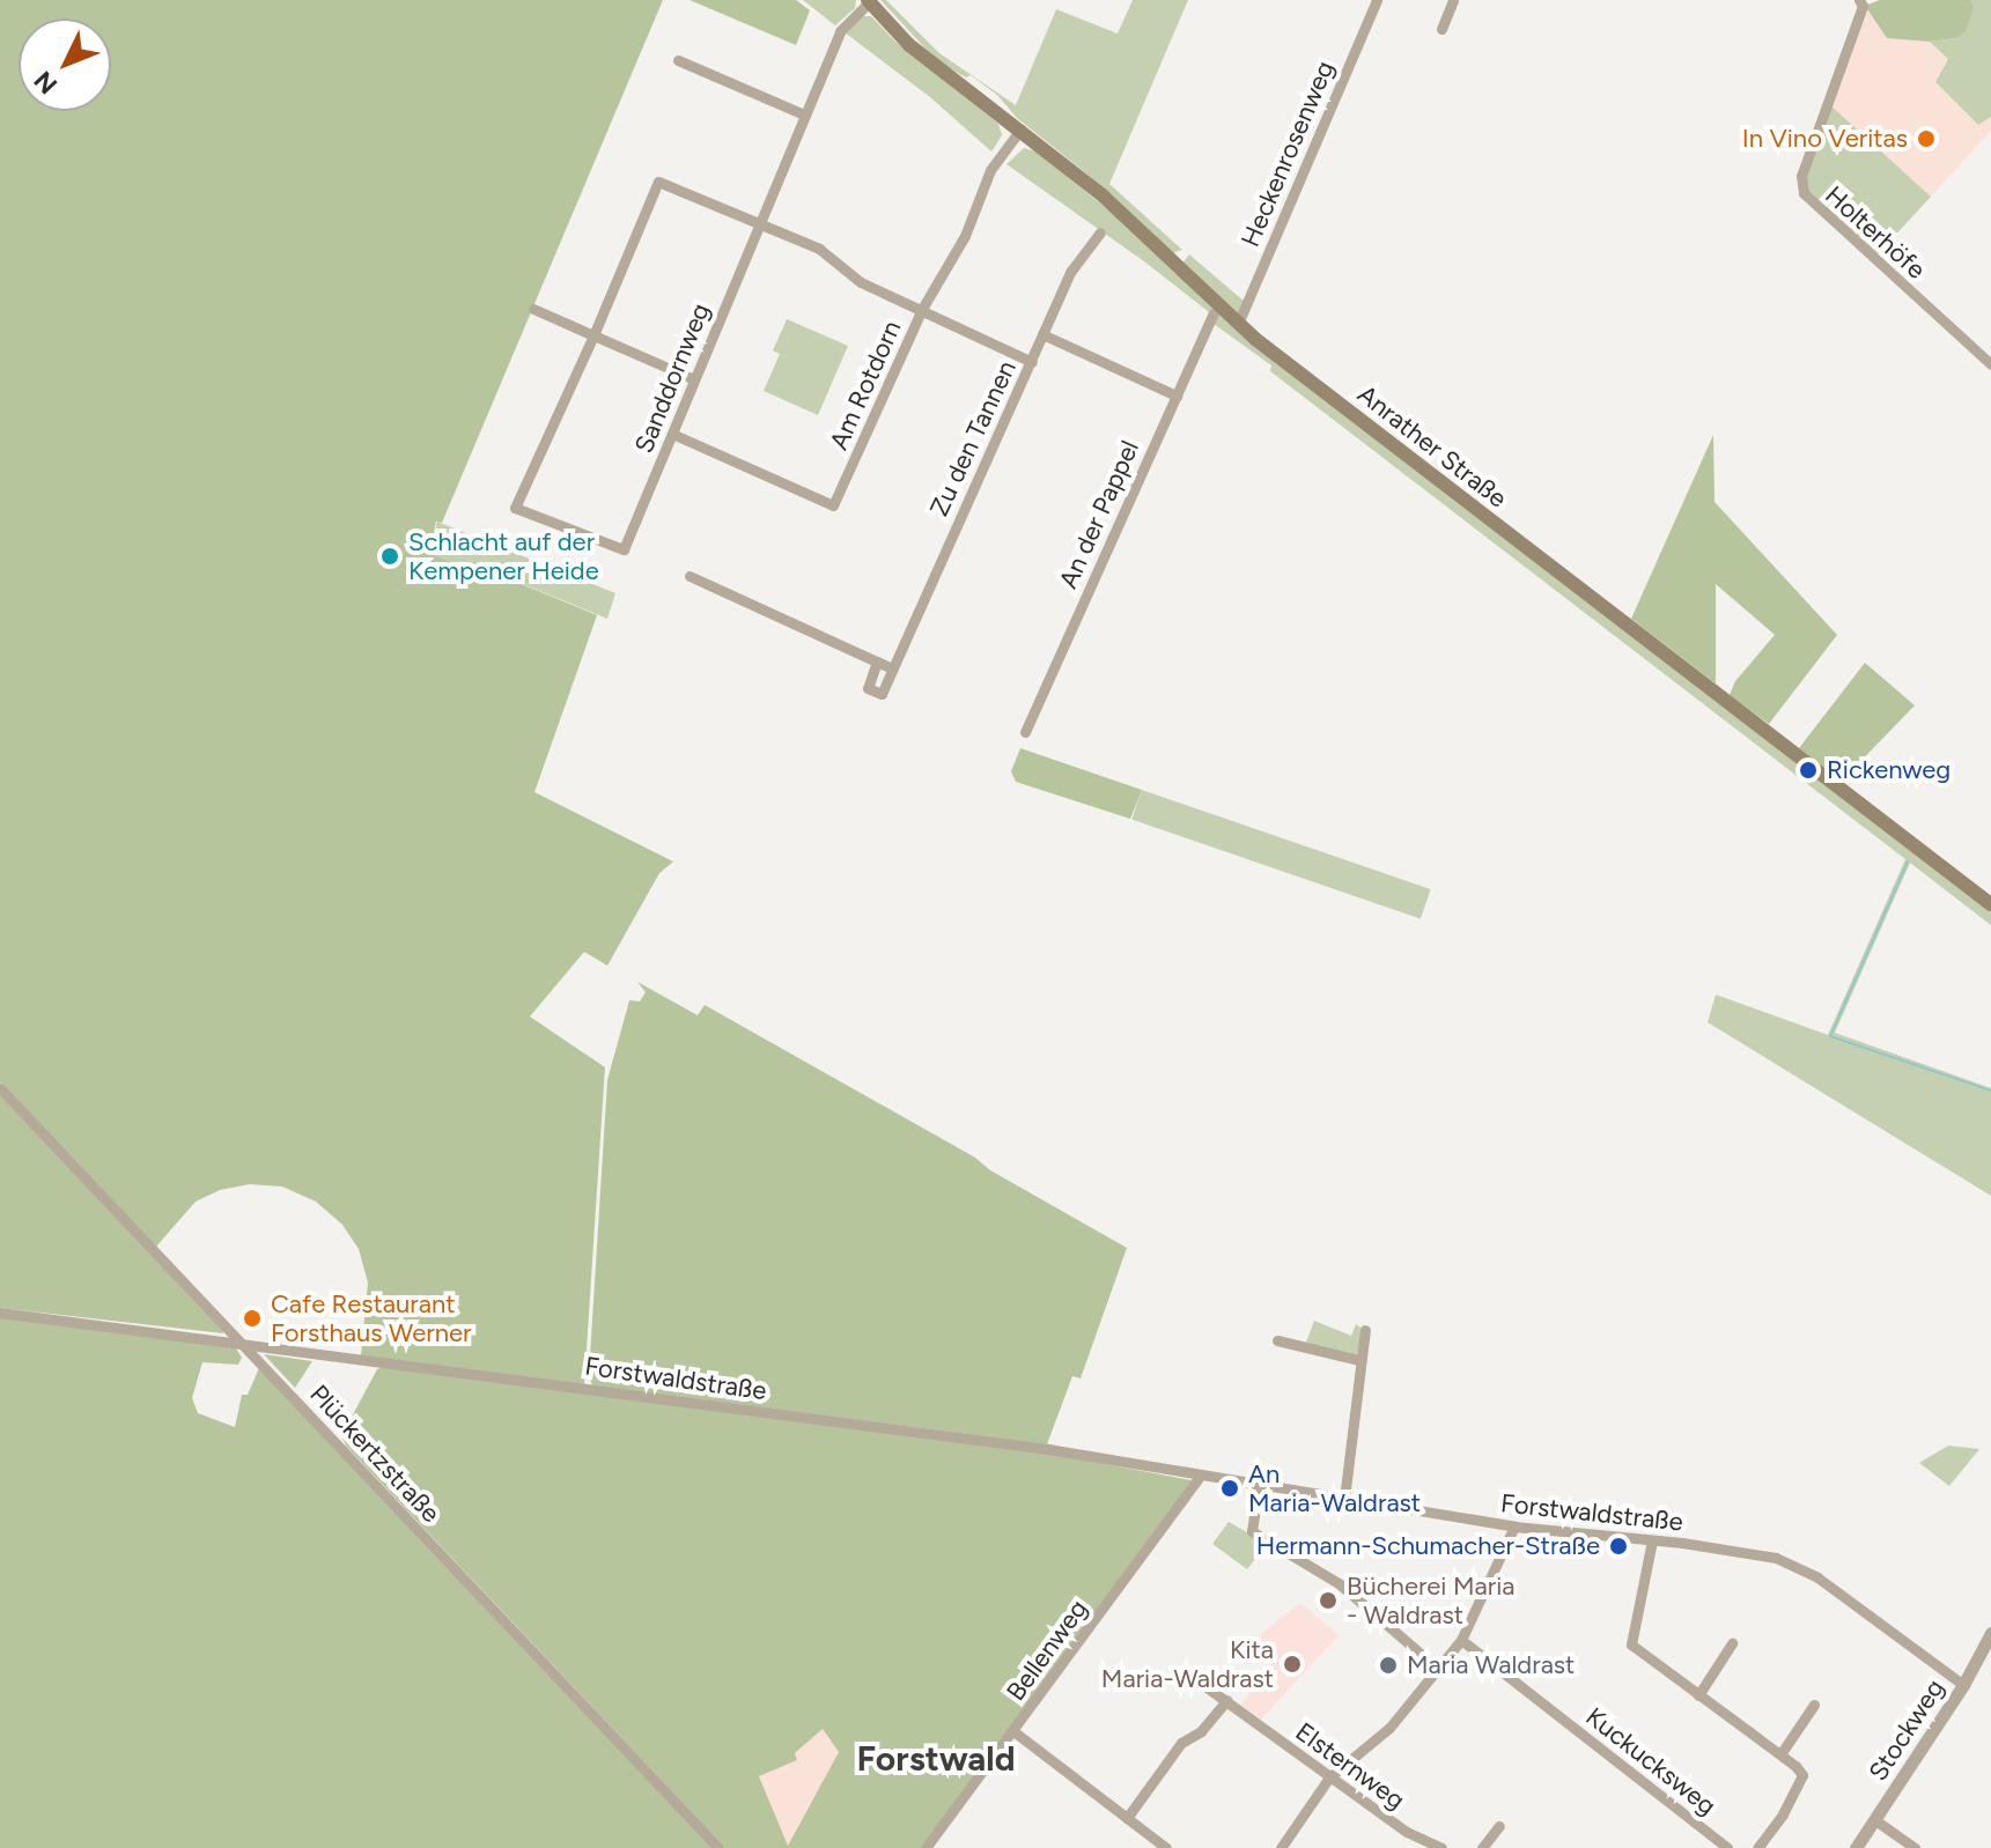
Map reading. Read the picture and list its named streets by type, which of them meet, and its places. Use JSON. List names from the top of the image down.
{
  "streets": {
    "main road": ["Anrather Straße"],
    "street": [
      "Heckenrosenweg",
      "Holterhöfe",
      "Sanddornweg",
      "Am Rotdorn",
      "Zu den Tannen",
      "An der Pappel",
      "Forstwaldstraße",
      "Plückertzstraße",
      "Bellenweg",
      "Stockweg",
      "Kuckucksweg",
      "Elsternweg"
    ]
  },
  "crossings": [
    ["Heckenrosenweg", "Anrather Straße"],
    ["Sanddornweg", "Am Rotdorn"],
    ["Sanddornweg", "Anrather Straße"],
    ["Am Rotdorn", "Anrather Straße"],
    ["Forstwaldstraße", "Plückertzstraße"],
    ["Forstwaldstraße", "Bellenweg"],
    ["Forstwaldstraße", "Stockweg"]
  ],
  "districts": ["Forstwald"],
  "places": [
    "In Vino Veritas",
    "Schlacht auf der Kempener Heide",
    "Rickenweg",
    "Cafe Restaurant Forsthaus Werner",
    "An Maria-Waldrast",
    "Hermann-Schumacher-Straße",
    "Bücherei Maria - Waldrast",
    "Kita Maria-Waldrast",
    "Maria Waldrast"
  ],
  "north": "bottom left"
}
